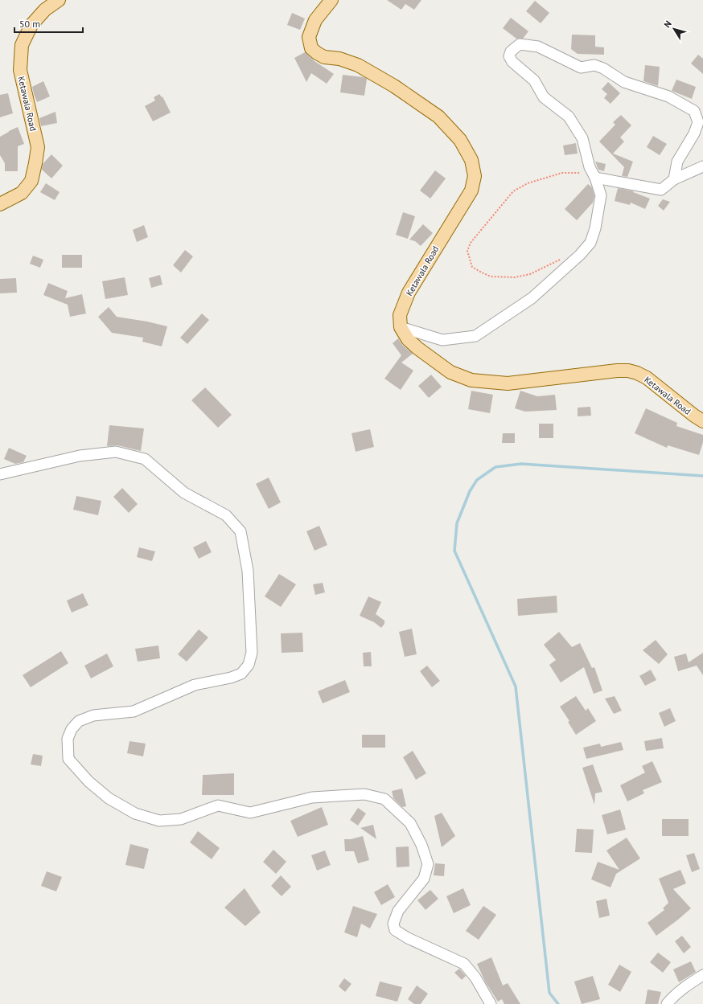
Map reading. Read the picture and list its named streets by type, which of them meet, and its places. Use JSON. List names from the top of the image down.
{
  "streets": {
    "main road": ["Ketawala Road"]
  },
  "scale_bar": "50 m",
  "north": "top left"
}
